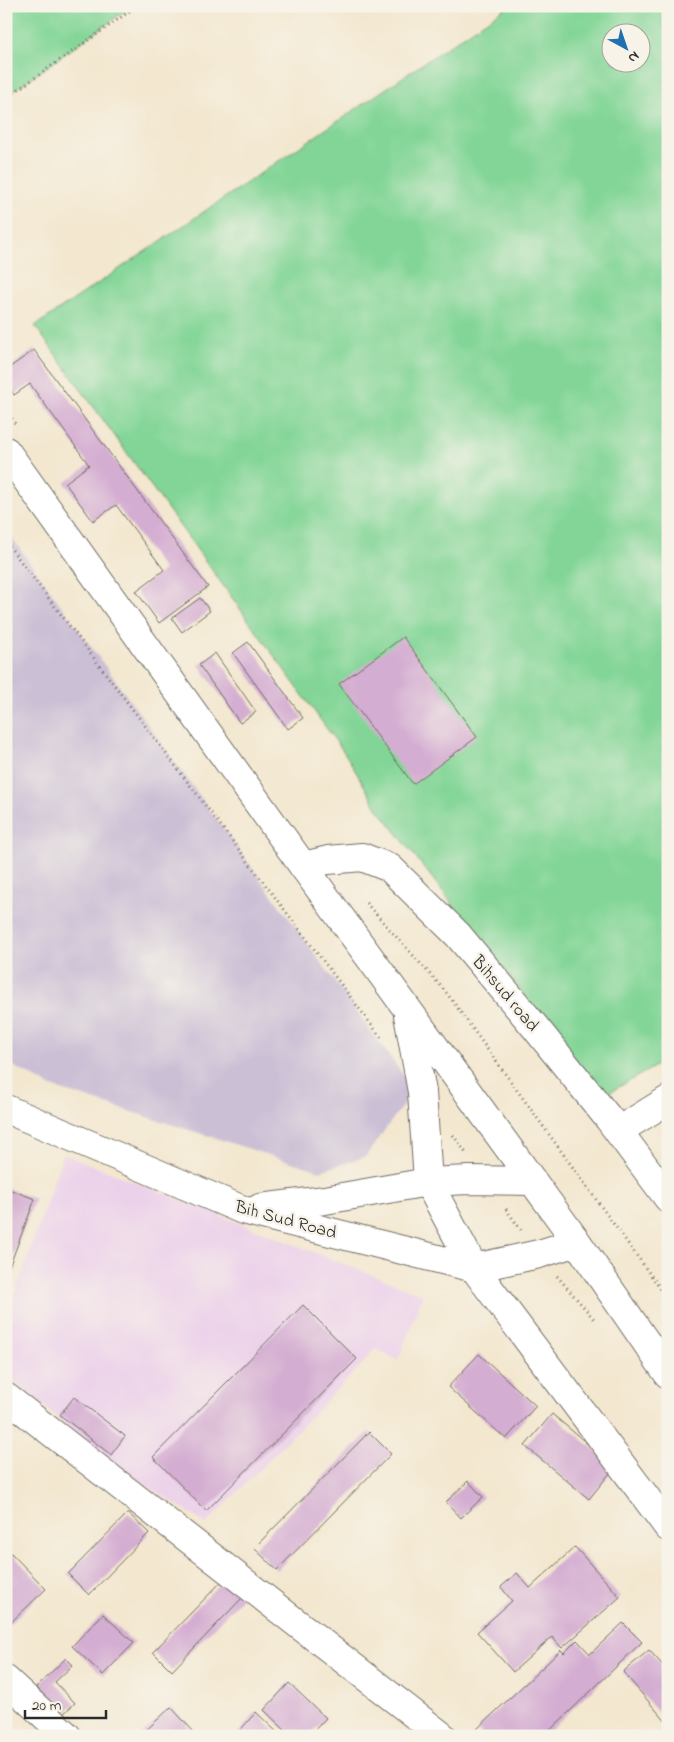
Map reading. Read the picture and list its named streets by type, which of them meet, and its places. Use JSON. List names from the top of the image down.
{
  "streets": {
    "main road": ["Bihsud road", "Bih Sud Road"]
  },
  "scale_bar": "20 m",
  "north": "bottom right"
}
